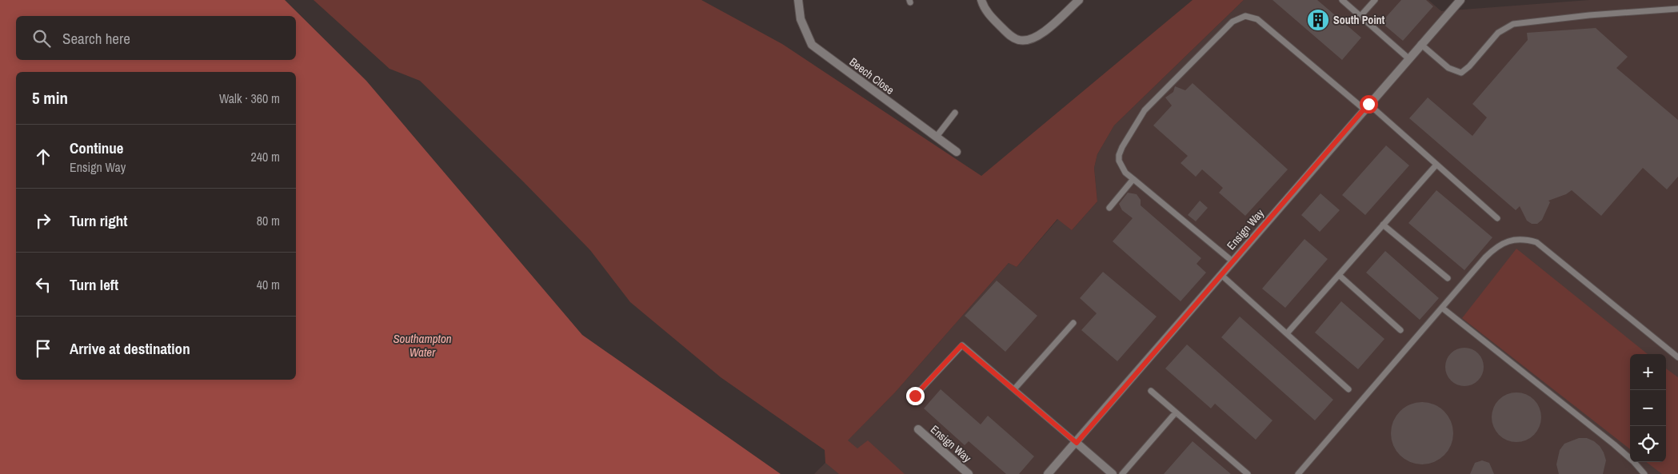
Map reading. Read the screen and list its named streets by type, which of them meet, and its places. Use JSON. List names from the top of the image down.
{
  "streets": {
    "street": ["Beech Close", "Ensign Way"]
  },
  "water": ["Southampton Water"],
  "places": {
    "building": ["South Point"]
  },
  "page": {
    "search": "Search here",
    "heading": ["5 min", "Walk · 360 m"],
    "list": [
      ["Continue", "Ensign Way", "240 m"],
      ["Turn right", "80 m"],
      ["Turn left", "40 m"],
      "Arrive at destination"
    ],
    "map_buttons": ["+", "−"]
  }
}
